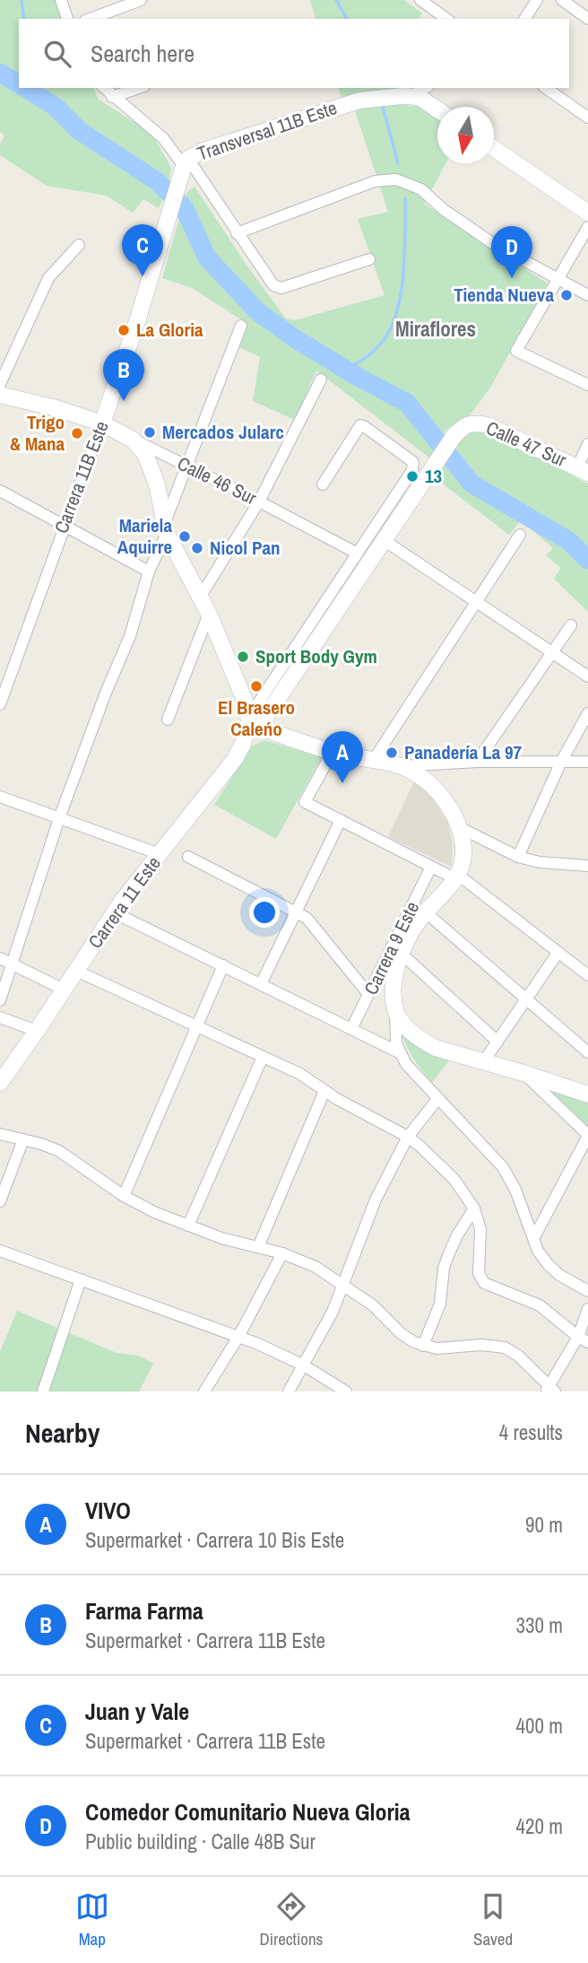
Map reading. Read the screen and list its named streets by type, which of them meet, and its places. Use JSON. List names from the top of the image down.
{
  "streets": {
    "street": [
      "Transversal 11B Este",
      "Calle 47 Sur",
      "Carrera 11B Este",
      "Calle 46 Sur",
      "Carrera 11 Este",
      "Carrera 9 Este"
    ]
  },
  "crossings": [
    ["Transversal 11B Este", "Carrera 11B Este"],
    ["Calle 47 Sur", "Carrera 11 Este"],
    ["Carrera 11B Este", "Calle 46 Sur"],
    ["Calle 46 Sur", "Carrera 11 Este"]
  ],
  "districts": ["Miraflores"],
  "places": [
    "Tienda Nueva",
    "La Gloria",
    "Mercados Jularc",
    "Trigo & Mana",
    "13",
    "Mariela Aquirre",
    "Nicol Pan",
    "Sport Body Gym",
    "El Brasero Caleńo",
    "Panadería La 97"
  ],
  "north": "bottom",
  "page": {
    "search": "Search here",
    "pins": [
      "C",
      "D",
      "B",
      "A"
    ],
    "heading": ["Nearby", "4 results"],
    "list": [
      {
        "mark": "A",
        "name": "VIVO",
        "note": "Supermarket · Carrera 10 Bis Este",
        "value": "90 m"
      },
      {
        "mark": "B",
        "name": "Farma Farma",
        "note": "Supermarket · Carrera 11B Este",
        "value": "330 m"
      },
      {
        "mark": "C",
        "name": "Juan y Vale",
        "note": "Supermarket · Carrera 11B Este",
        "value": "400 m"
      },
      {
        "mark": "D",
        "name": "Comedor Comunitario Nueva Gloria",
        "note": "Public building · Calle 48B Sur",
        "value": "420 m"
      }
    ],
    "nav": ["Map", "Directions", "Saved"]
  }
}
